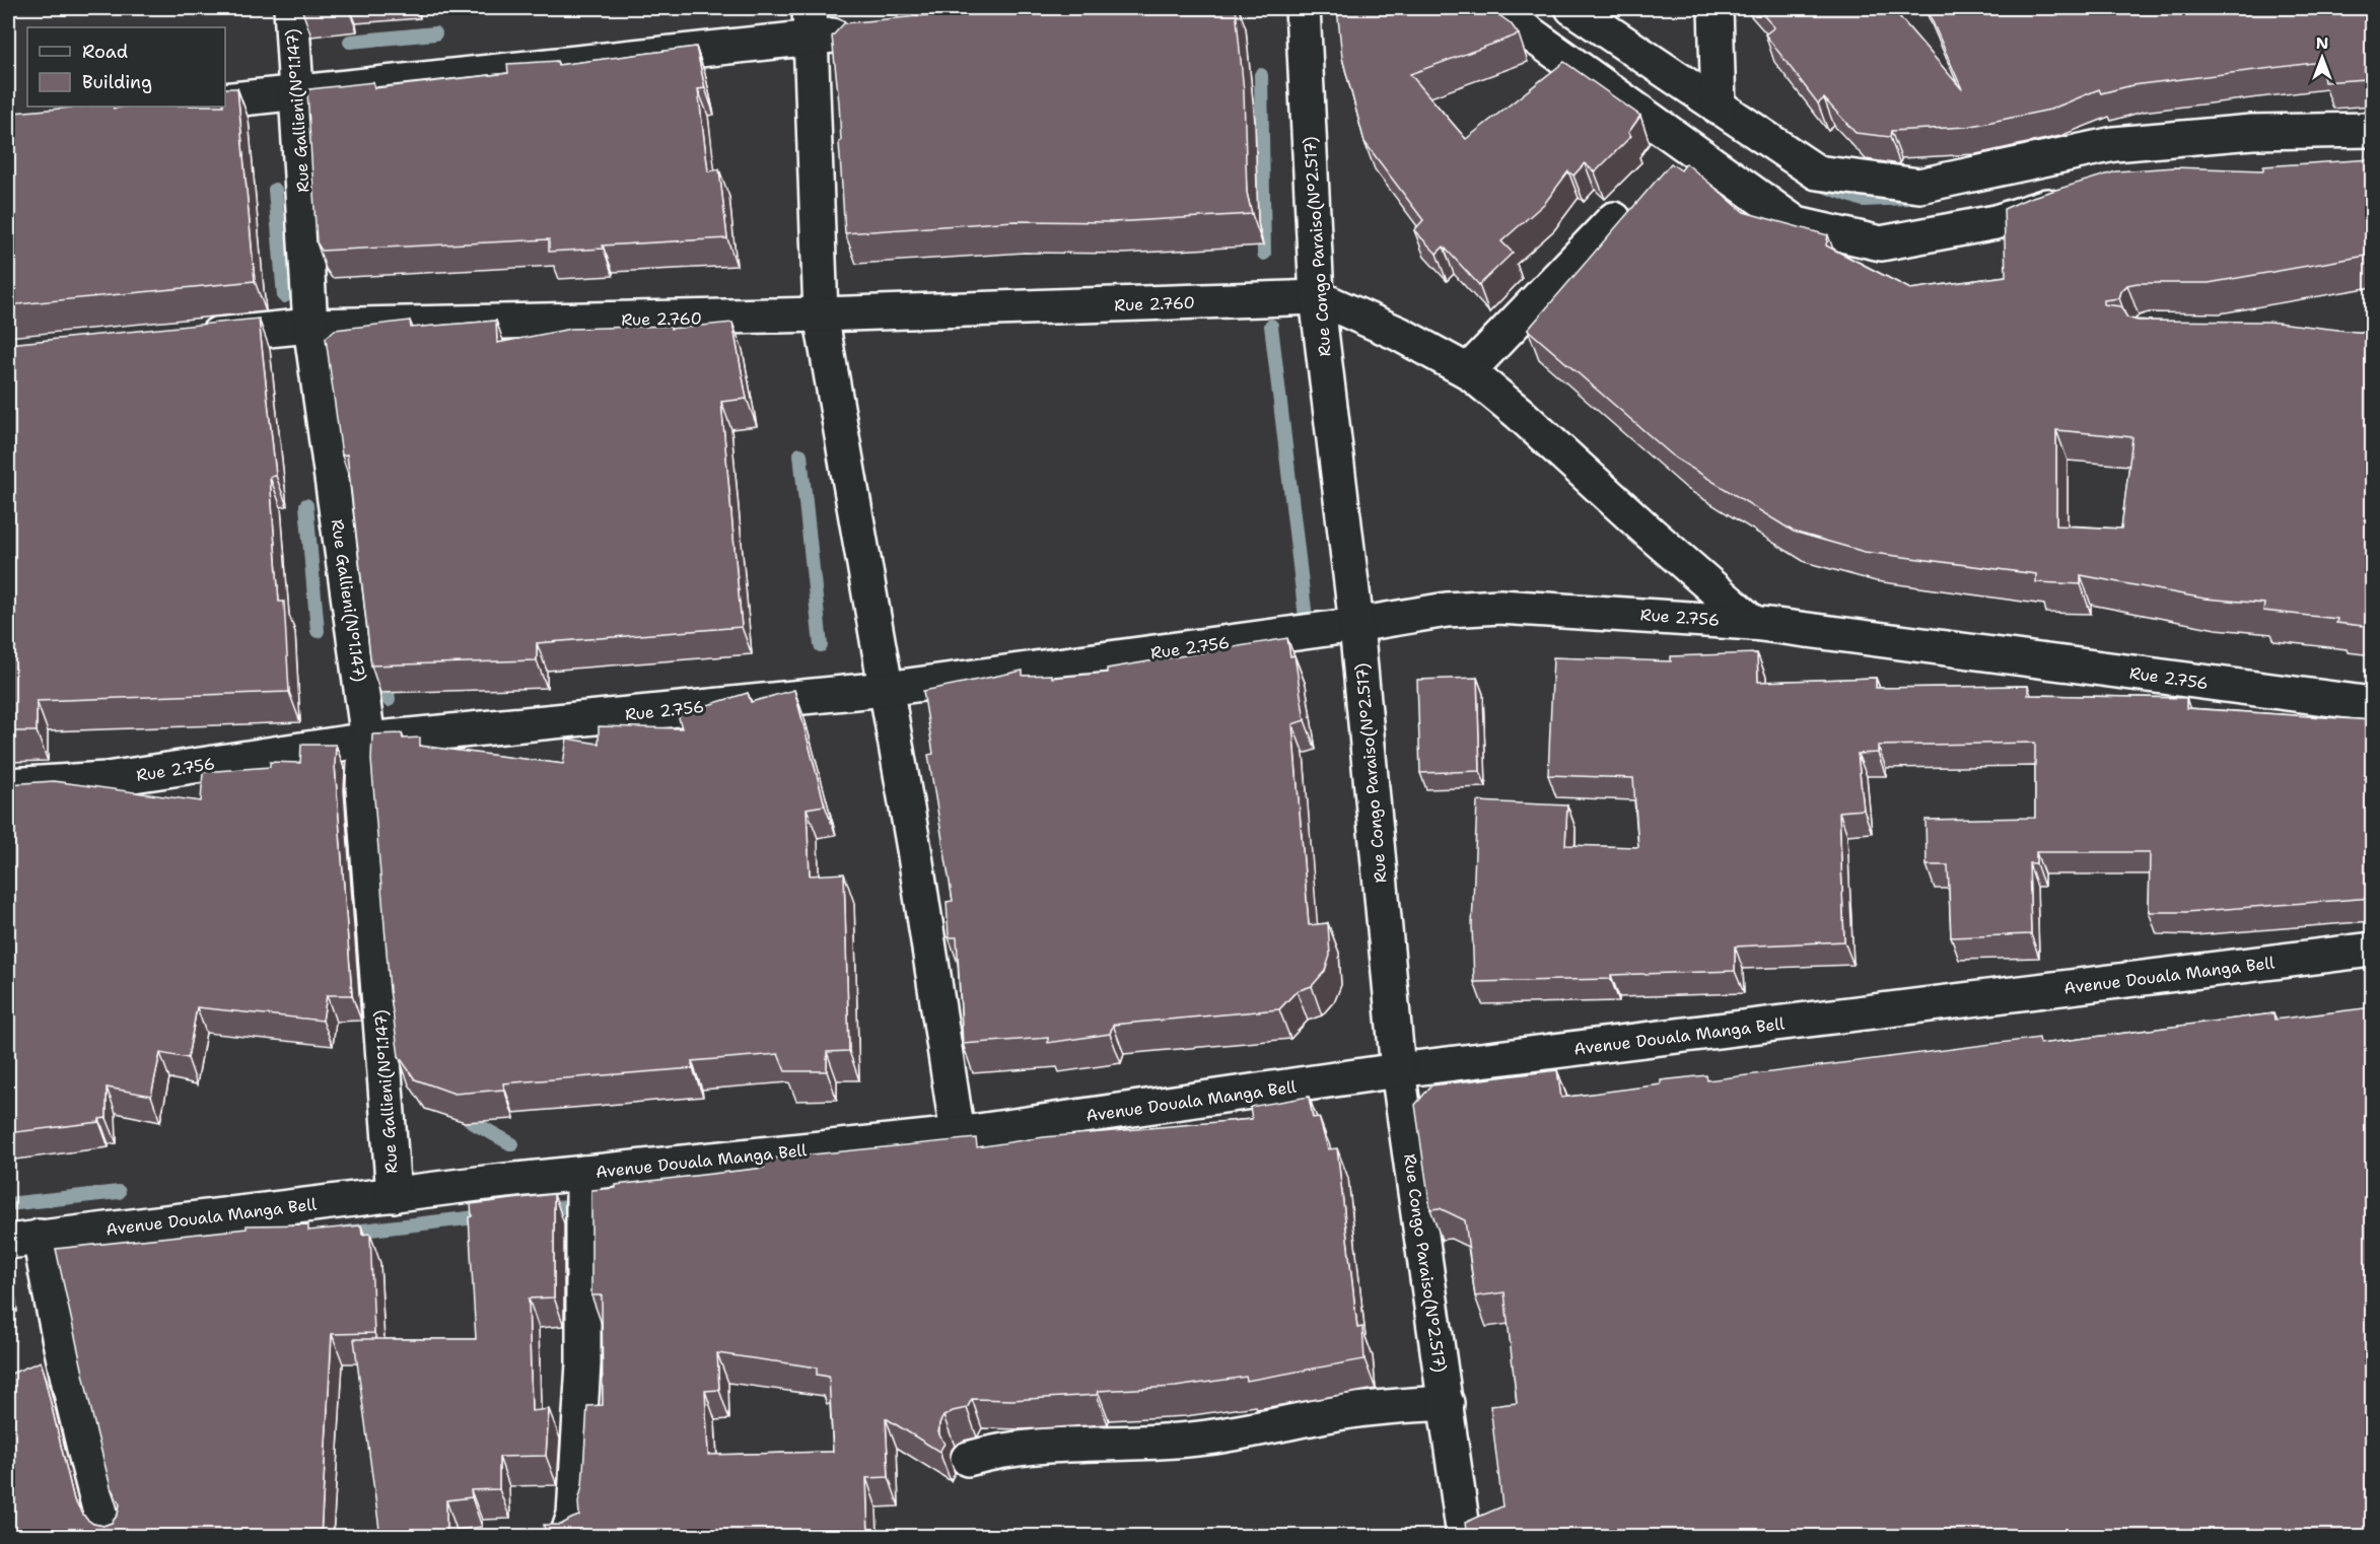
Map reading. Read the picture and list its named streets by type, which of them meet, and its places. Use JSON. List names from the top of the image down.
{
  "streets": {
    "street": [
      "Rue Gallieni(N°1.147)",
      "Rue Congo Paraiso(N°2.517)",
      "Rue 2.760",
      "Rue 2.756",
      "Avenue Douala Manga Bell"
    ]
  },
  "crossings": [
    ["Rue Gallieni(N°1.147)", "Rue 2.760"],
    ["Rue Gallieni(N°1.147)", "Rue 2.756"],
    ["Rue Gallieni(N°1.147)", "Avenue Douala Manga Bell"],
    ["Rue Congo Paraiso(N°2.517)", "Rue 2.760"],
    ["Rue Congo Paraiso(N°2.517)", "Rue 2.756"],
    ["Rue Congo Paraiso(N°2.517)", "Avenue Douala Manga Bell"]
  ],
  "legend": ["Road", "Building"],
  "north": "top"
}
